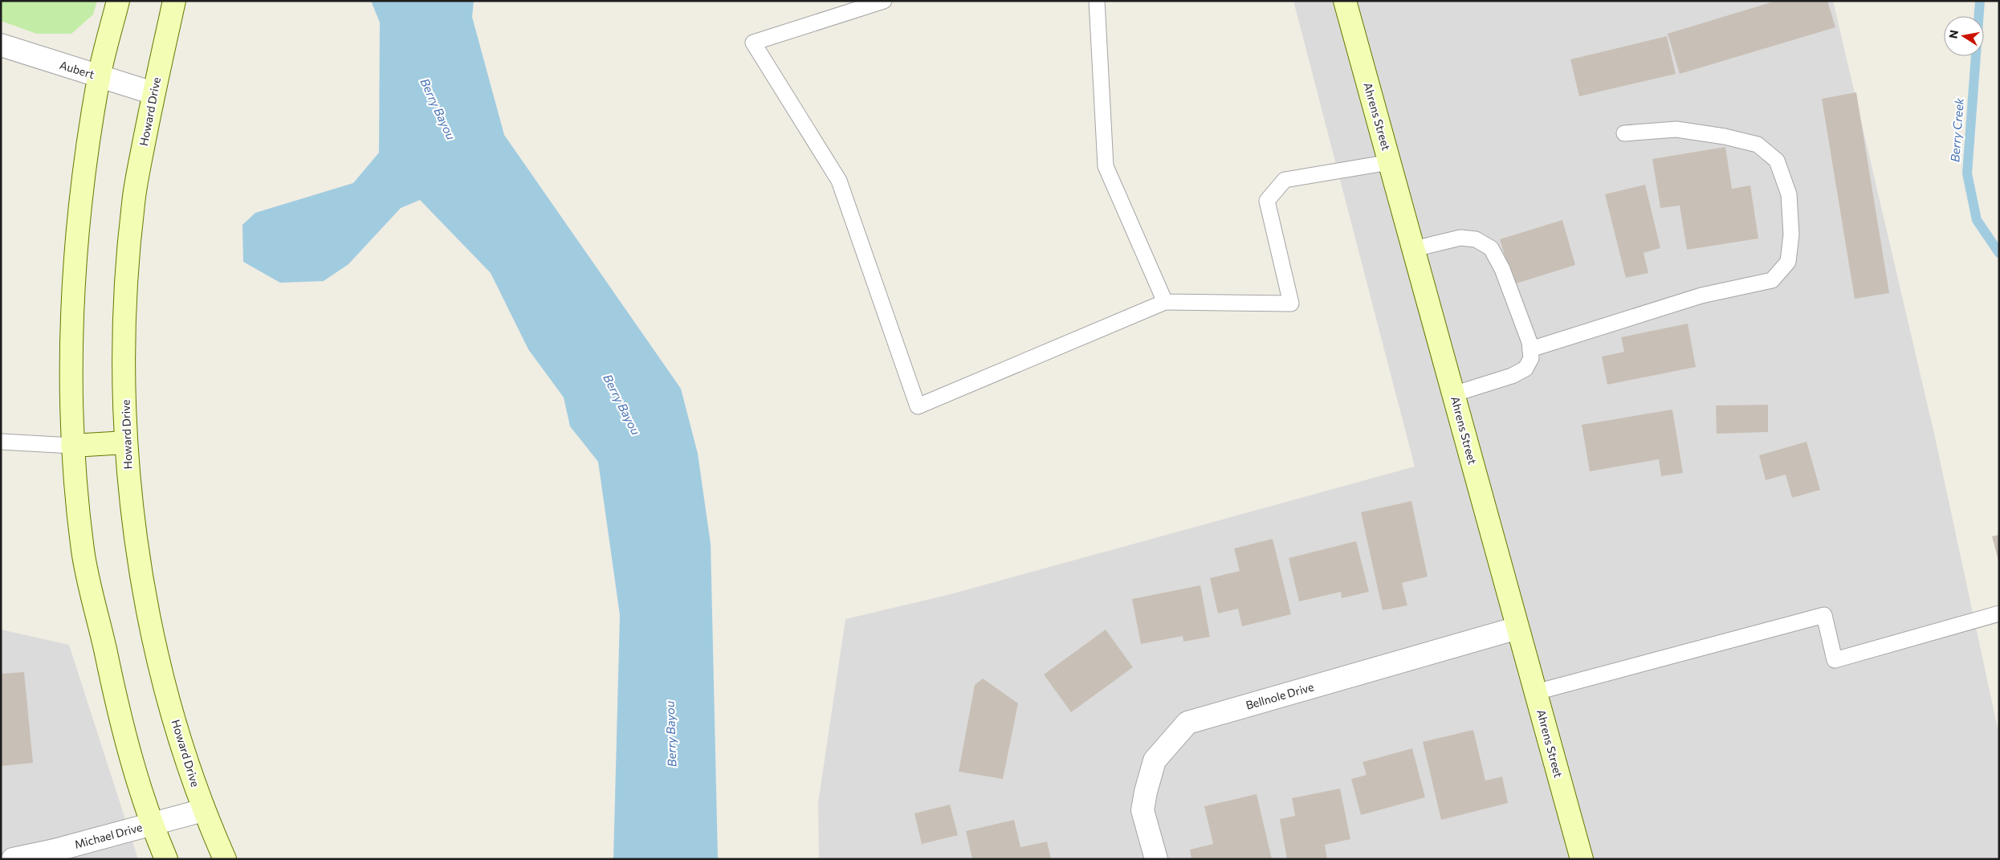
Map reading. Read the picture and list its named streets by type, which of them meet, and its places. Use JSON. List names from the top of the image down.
{
  "streets": {
    "main road": ["Howard Drive", "Ahrens Street"],
    "street": ["Aubert", "Bellnole Drive", "Michael Drive"]
  },
  "crossings": [
    ["Aubert", "Howard Drive"],
    ["Howard Drive", "Michael Drive"],
    ["Ahrens Street", "Bellnole Drive"]
  ],
  "water": ["Berry Bayou", "Berry Creek"],
  "north": "left"
}
